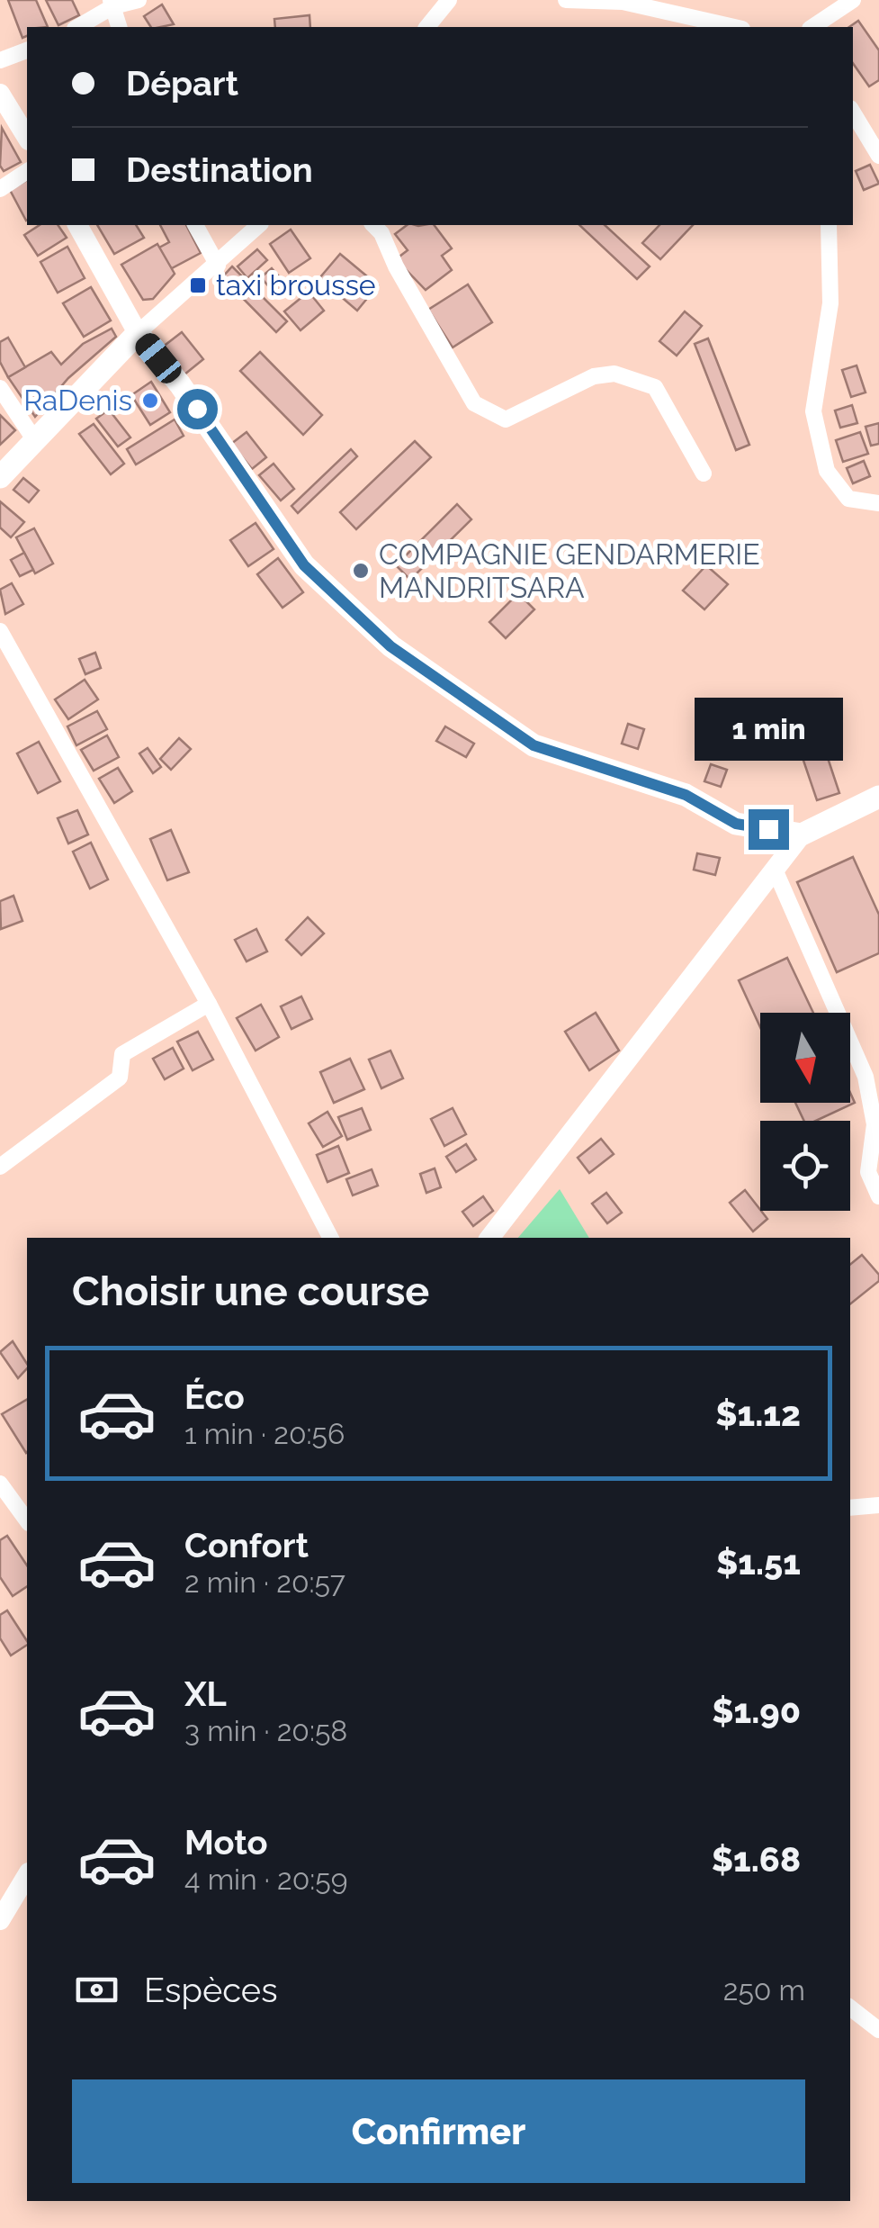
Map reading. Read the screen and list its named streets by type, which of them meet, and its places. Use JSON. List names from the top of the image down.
{
  "places": {
    "transit": ["taxi brousse"],
    "other": ["RaDenis", "COMPAGNIE GENDARMERIE MANDRITSARA"]
  },
  "north": "bottom",
  "page": {
    "banner": ["Départ", "Destination"],
    "bubble": "1 min",
    "heading": "Choisir une course",
    "list": [
      {
        "name": "Éco",
        "note": "1 min · 20:56",
        "value": "$1.12"
      },
      {
        "name": "Confort",
        "note": "2 min · 20:57",
        "value": "$1.51"
      },
      {
        "name": "XL",
        "note": "3 min · 20:58",
        "value": "$1.90"
      },
      {
        "name": "Moto",
        "note": "4 min · 20:59",
        "value": "$1.68"
      }
    ],
    "pay": ["Espèces", "250 m"],
    "buttons": "Confirmer"
  }
}
